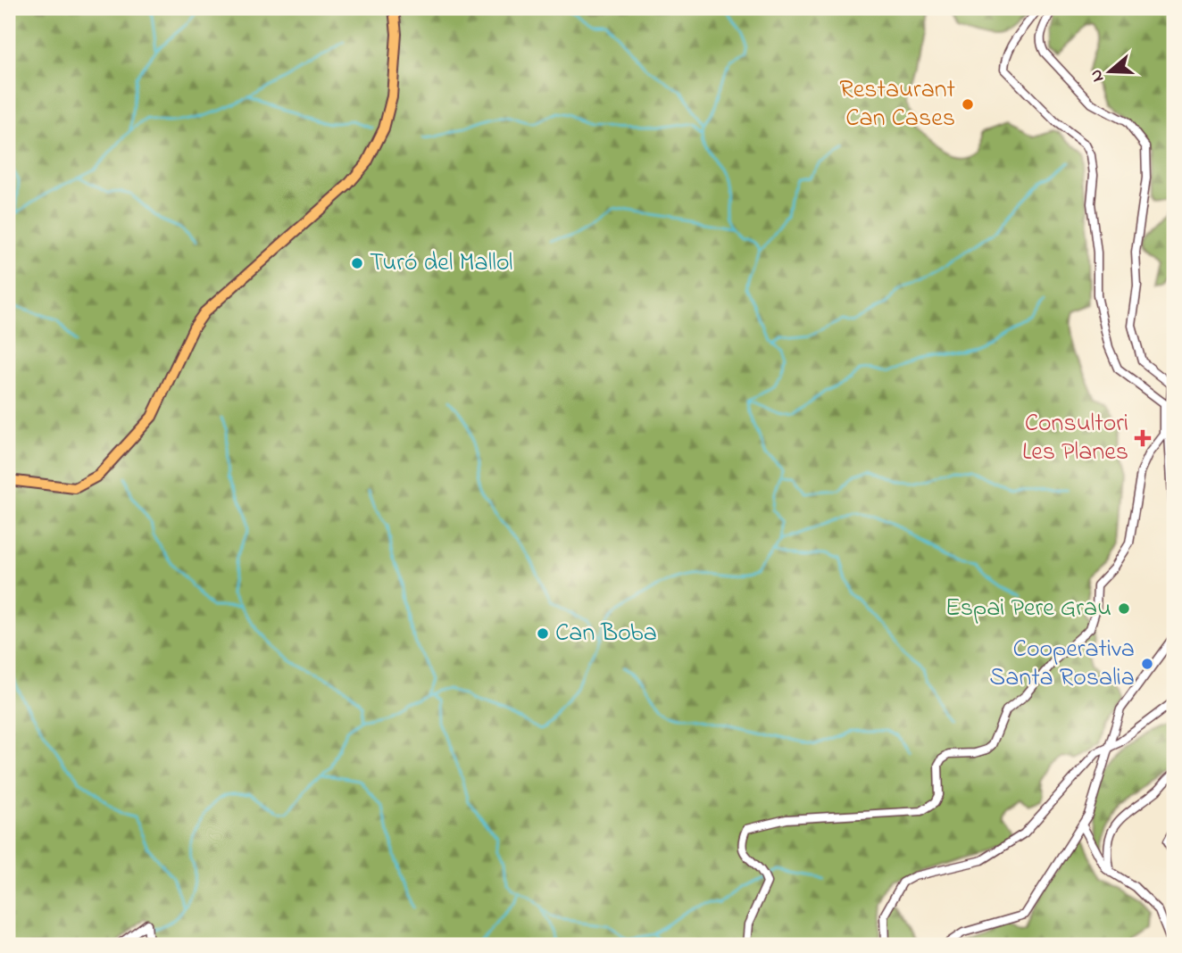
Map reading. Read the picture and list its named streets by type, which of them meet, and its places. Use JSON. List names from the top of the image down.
{
  "places": {
    "other": [
      "Restaurant Can Cases",
      "Turó del Mallol",
      "Espai Pere Grau",
      "Can Boba",
      "Cooperativa Santa Rosalia"
    ],
    "health": ["Consultori Les Planes"]
  },
  "north": "left"
}
